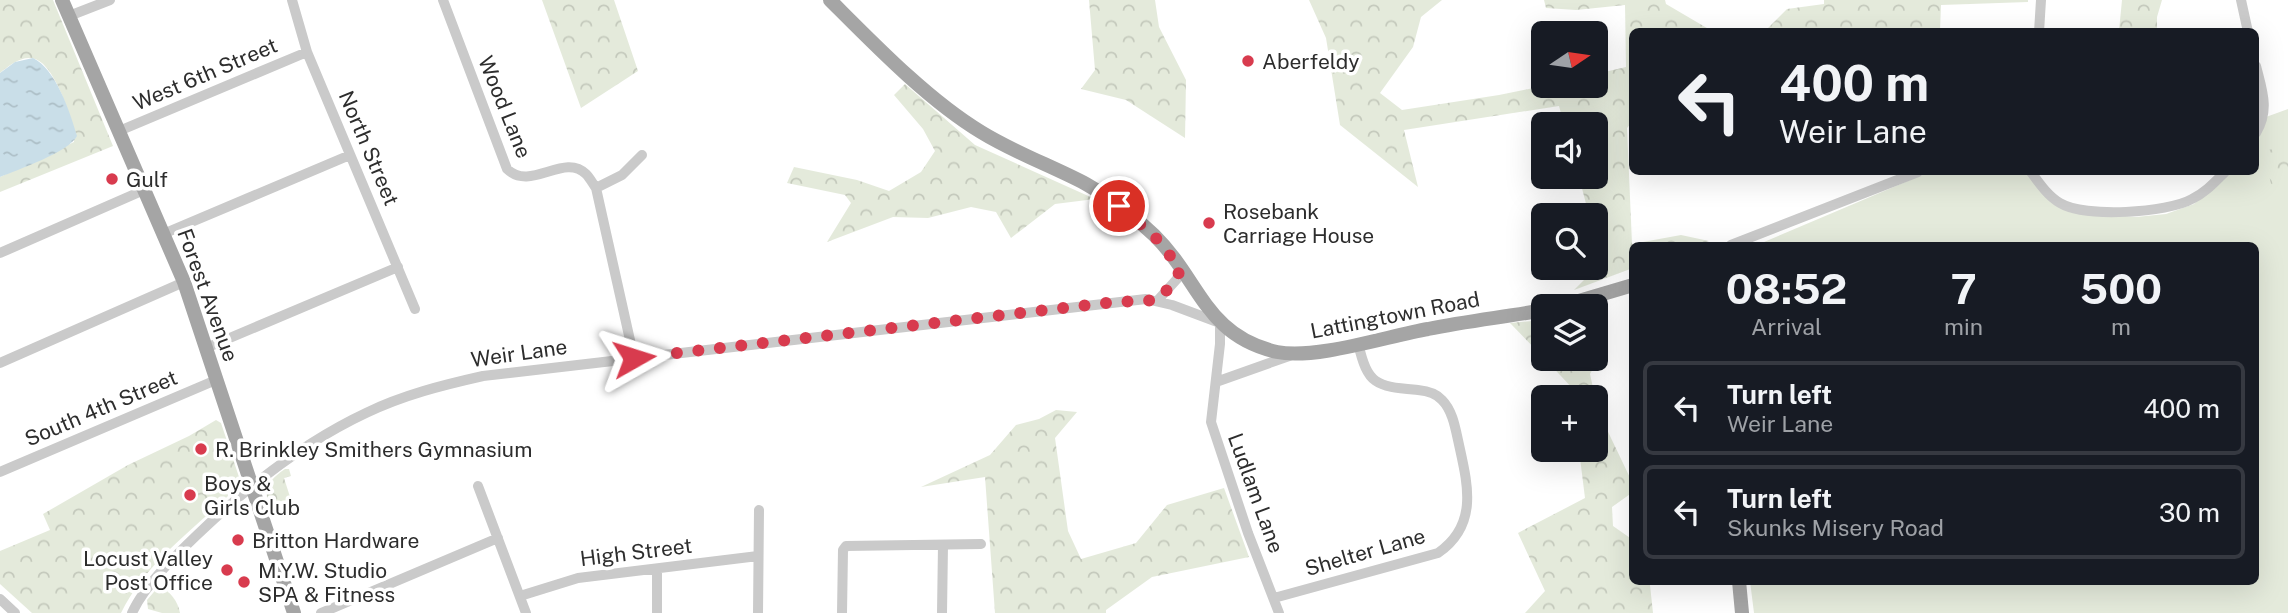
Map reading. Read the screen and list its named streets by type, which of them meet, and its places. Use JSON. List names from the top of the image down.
{
  "streets": {
    "main road": ["Forest Avenue", "Lattingtown Road"],
    "street": [
      "West 6th Street",
      "Wood Lane",
      "North Street",
      "Weir Lane",
      "South 4th Street",
      "Ludlam Lane",
      "High Street",
      "Shelter Lane"
    ]
  },
  "crossings": [
    ["West 6th Street", "North Street"],
    ["West 6th Street", "Forest Avenue"],
    ["Forest Avenue", "Weir Lane"],
    ["Forest Avenue", "South 4th Street"],
    ["Lattingtown Road", "Weir Lane"],
    ["Lattingtown Road", "Ludlam Lane"],
    ["Lattingtown Road", "Shelter Lane"],
    ["Weir Lane", "Ludlam Lane"],
    ["Ludlam Lane", "Shelter Lane"]
  ],
  "places": [
    "Aberfeldy",
    "Gulf",
    "Rosebank Carriage House",
    "R. Brinkley Smithers Gymnasium",
    "Boys & Girls Club",
    "Britton Hardware",
    "Locust Valley Post Office",
    "M.Y.W. Studio SPA & Fitness"
  ],
  "north": "right",
  "page": {
    "map_buttons": "+",
    "turn": ["400 m", "Weir Lane"],
    "eta": [
      "08:52",
      "Arrival",
      "7",
      "min",
      "500",
      "m"
    ],
    "list": [
      {
        "name": "Turn left",
        "note": "Weir Lane",
        "value": "400 m"
      },
      {
        "name": "Turn left",
        "note": "Skunks Misery Road",
        "value": "30 m"
      }
    ]
  }
}
